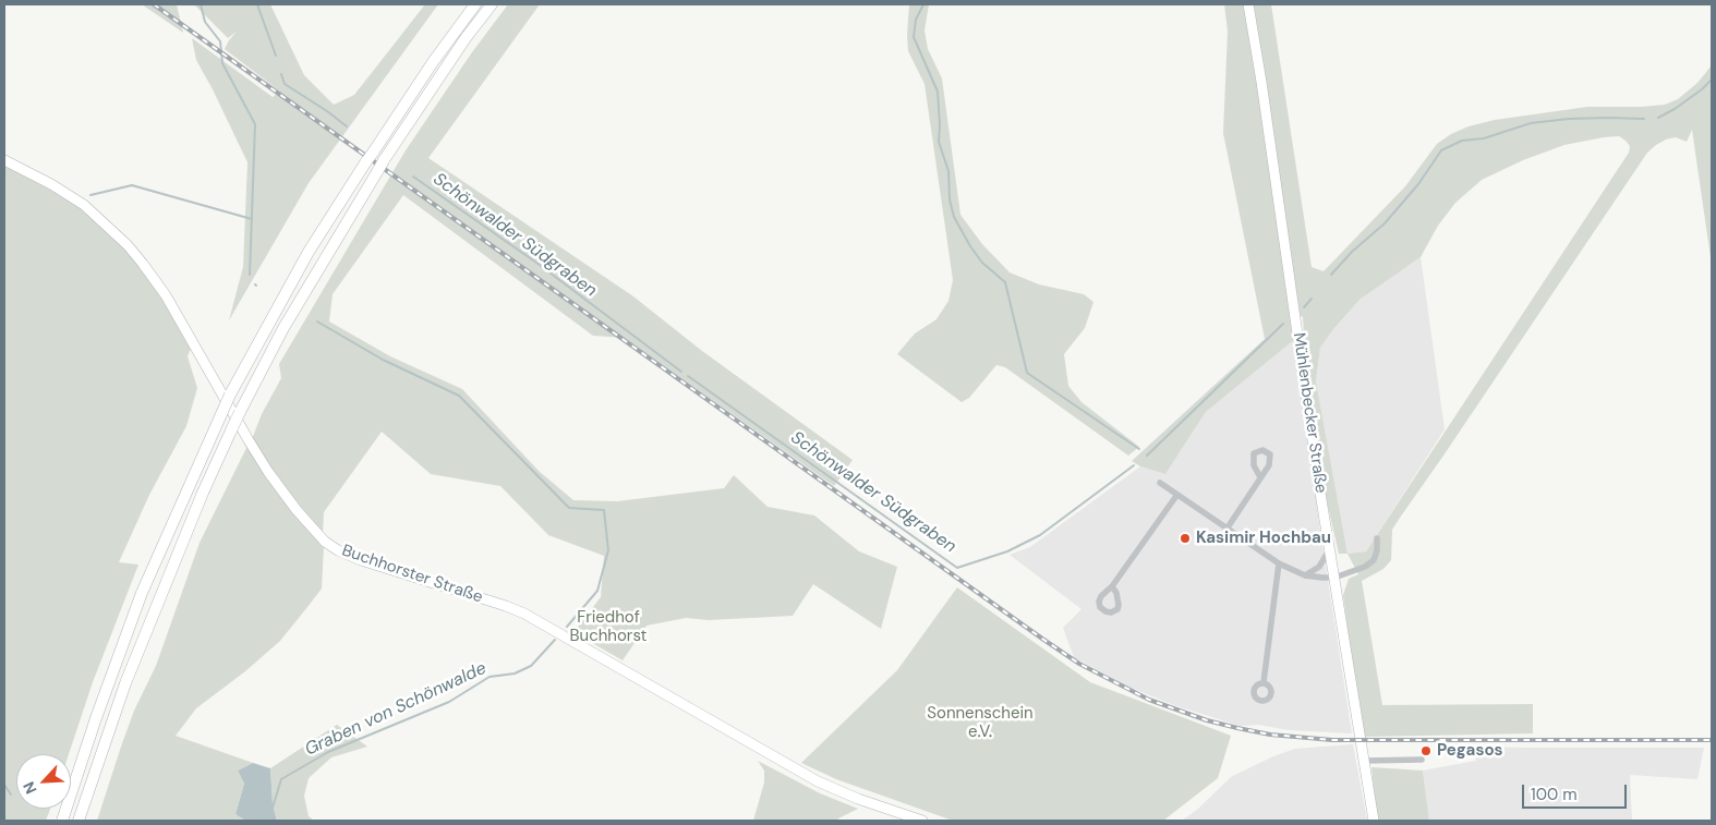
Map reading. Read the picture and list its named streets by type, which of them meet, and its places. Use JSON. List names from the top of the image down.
{
  "streets": {
    "main road": ["Mühlenbecker Straße", "Buchhorster Straße"]
  },
  "water": ["Schönwalder Südgraben", "Graben von Schönwalde"],
  "parks": ["Friedhof Buchhorst", "Sonnenschein e.V."],
  "places": ["Kasimir Hochbau", "Pegasos"],
  "scale_bar": "100 m",
  "north": "bottom left"
}
